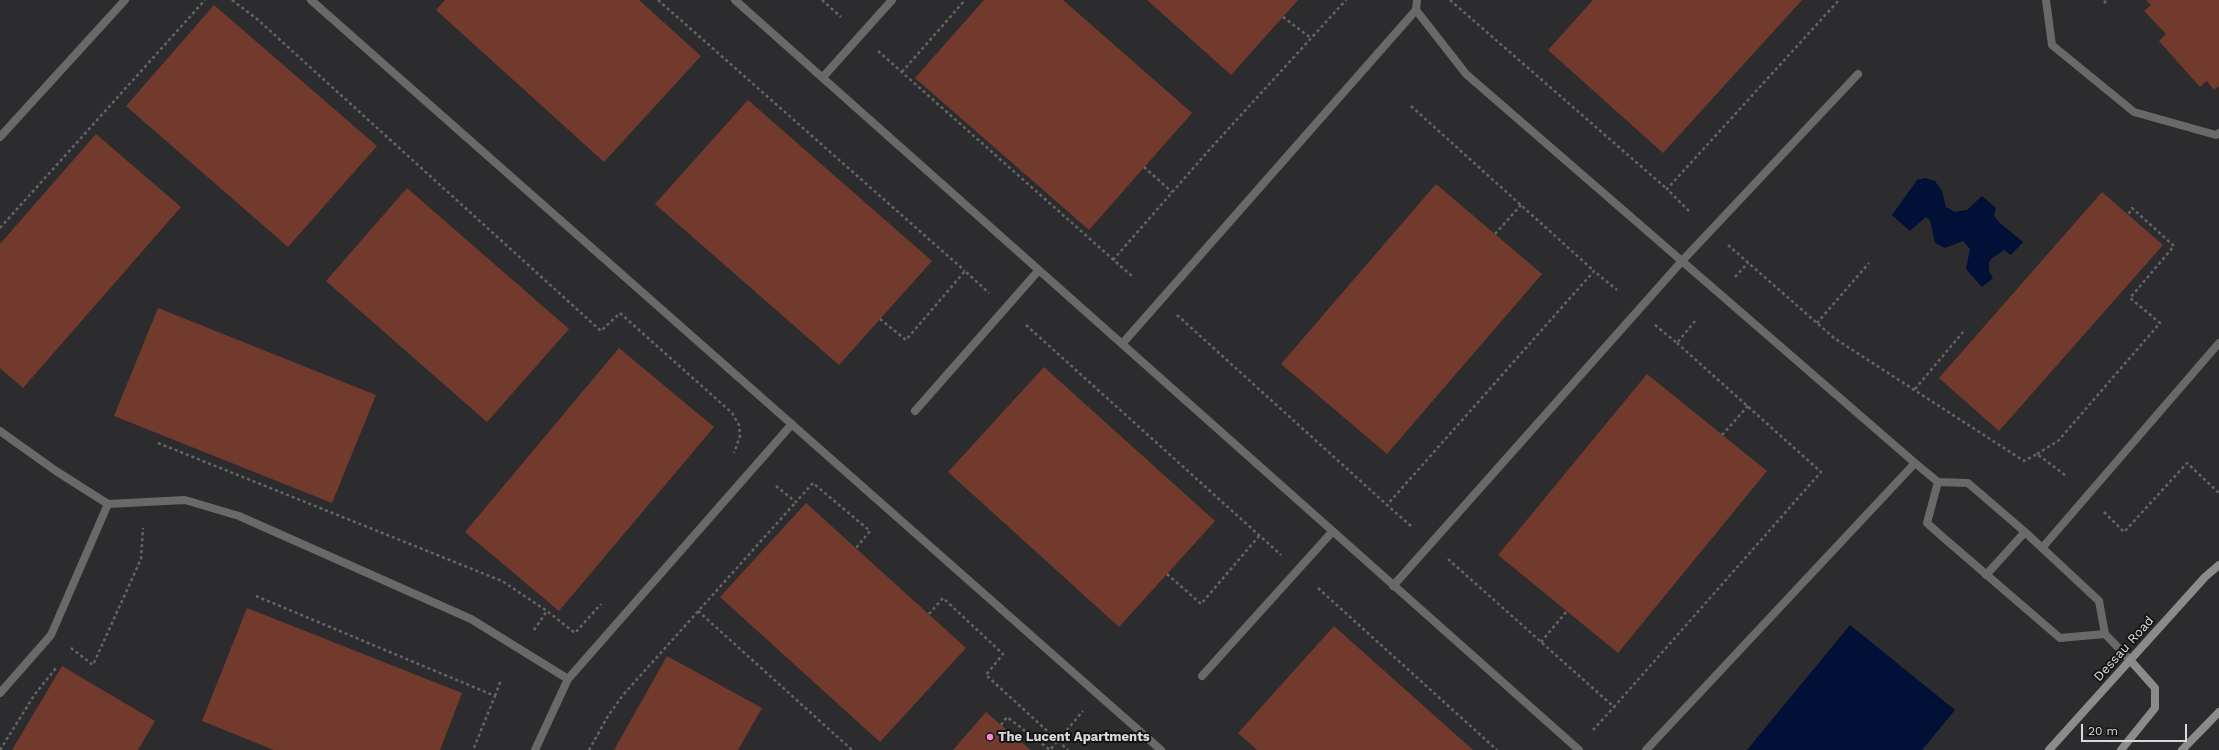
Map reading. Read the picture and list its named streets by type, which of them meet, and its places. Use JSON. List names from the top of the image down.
{
  "streets": {
    "main road": ["Dessau Road"]
  },
  "places": ["The Lucent Apartments"],
  "scale_bar": "20 m"
}
